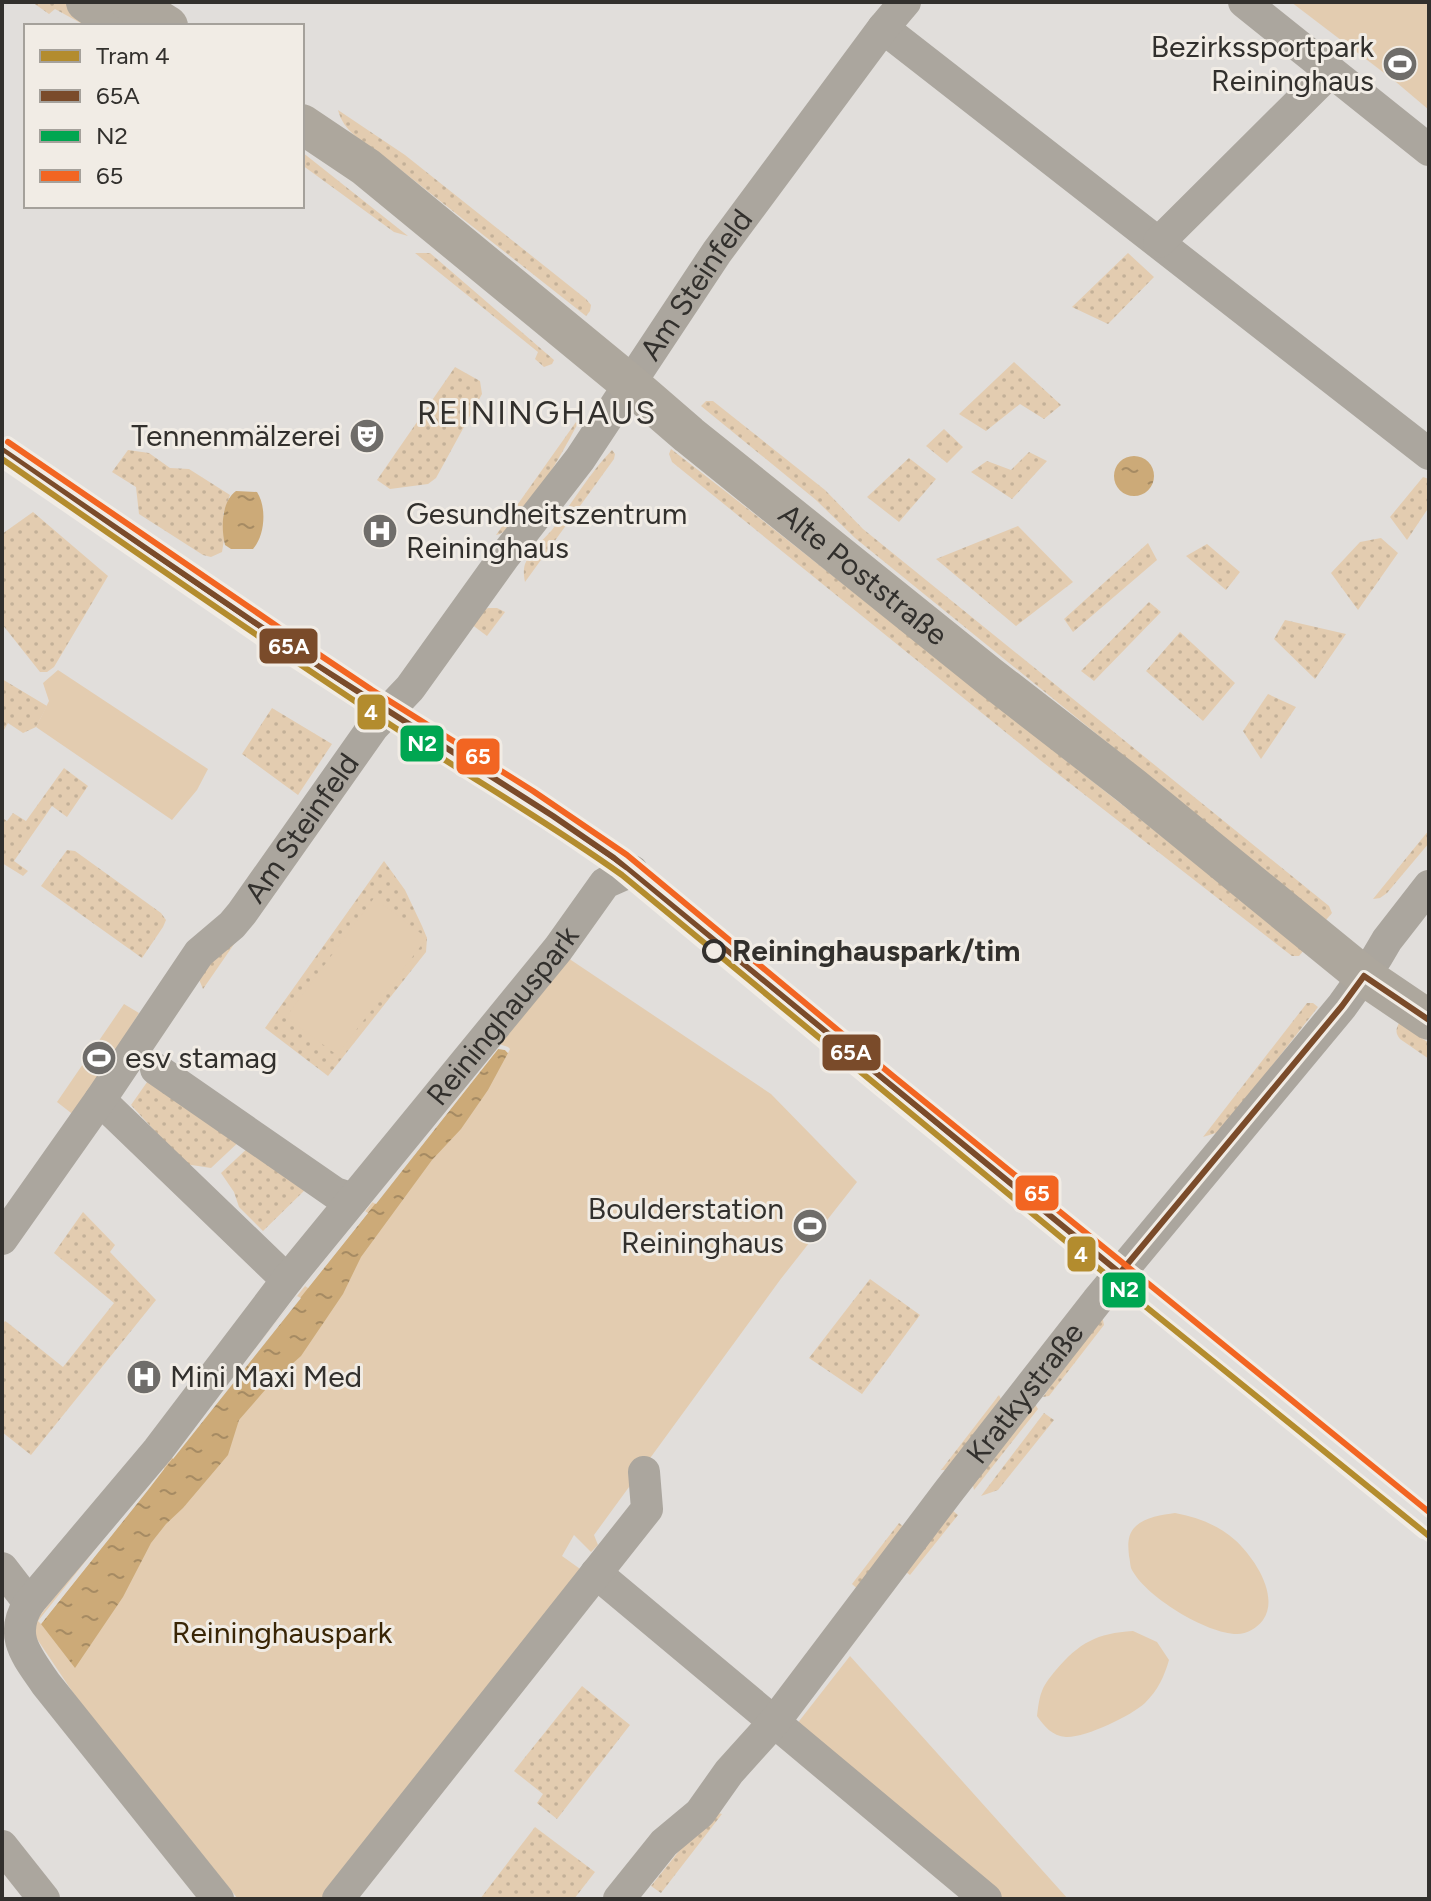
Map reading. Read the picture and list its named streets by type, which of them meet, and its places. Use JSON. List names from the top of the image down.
{
  "streets": {
    "main road": ["Alte Poststraße"],
    "street": ["Am Steinfeld", "Reininghauspark", "Kratkystraße"]
  },
  "crossings": [
    ["Am Steinfeld", "Alte Poststraße"],
    ["Alte Poststraße", "Kratkystraße"]
  ],
  "districts": ["REININGHAUS"],
  "parks": ["Reininghauspark"],
  "places": {
    "sports": ["Bezirkssportpark Reininghaus", "esv stamag", "Boulderstation Reininghaus"],
    "theatre": ["Tennenmälzerei"],
    "hospital": ["Gesundheitszentrum Reininghaus", "Mini Maxi Med"],
    "other": ["Reininghauspark/tim"]
  },
  "lines": [
    "transit line 65",
    "transit line 65A",
    "tram line 4",
    "transit line N2"
  ],
  "legend": [
    "Tram 4",
    "65A",
    "N2",
    "65"
  ]
}
